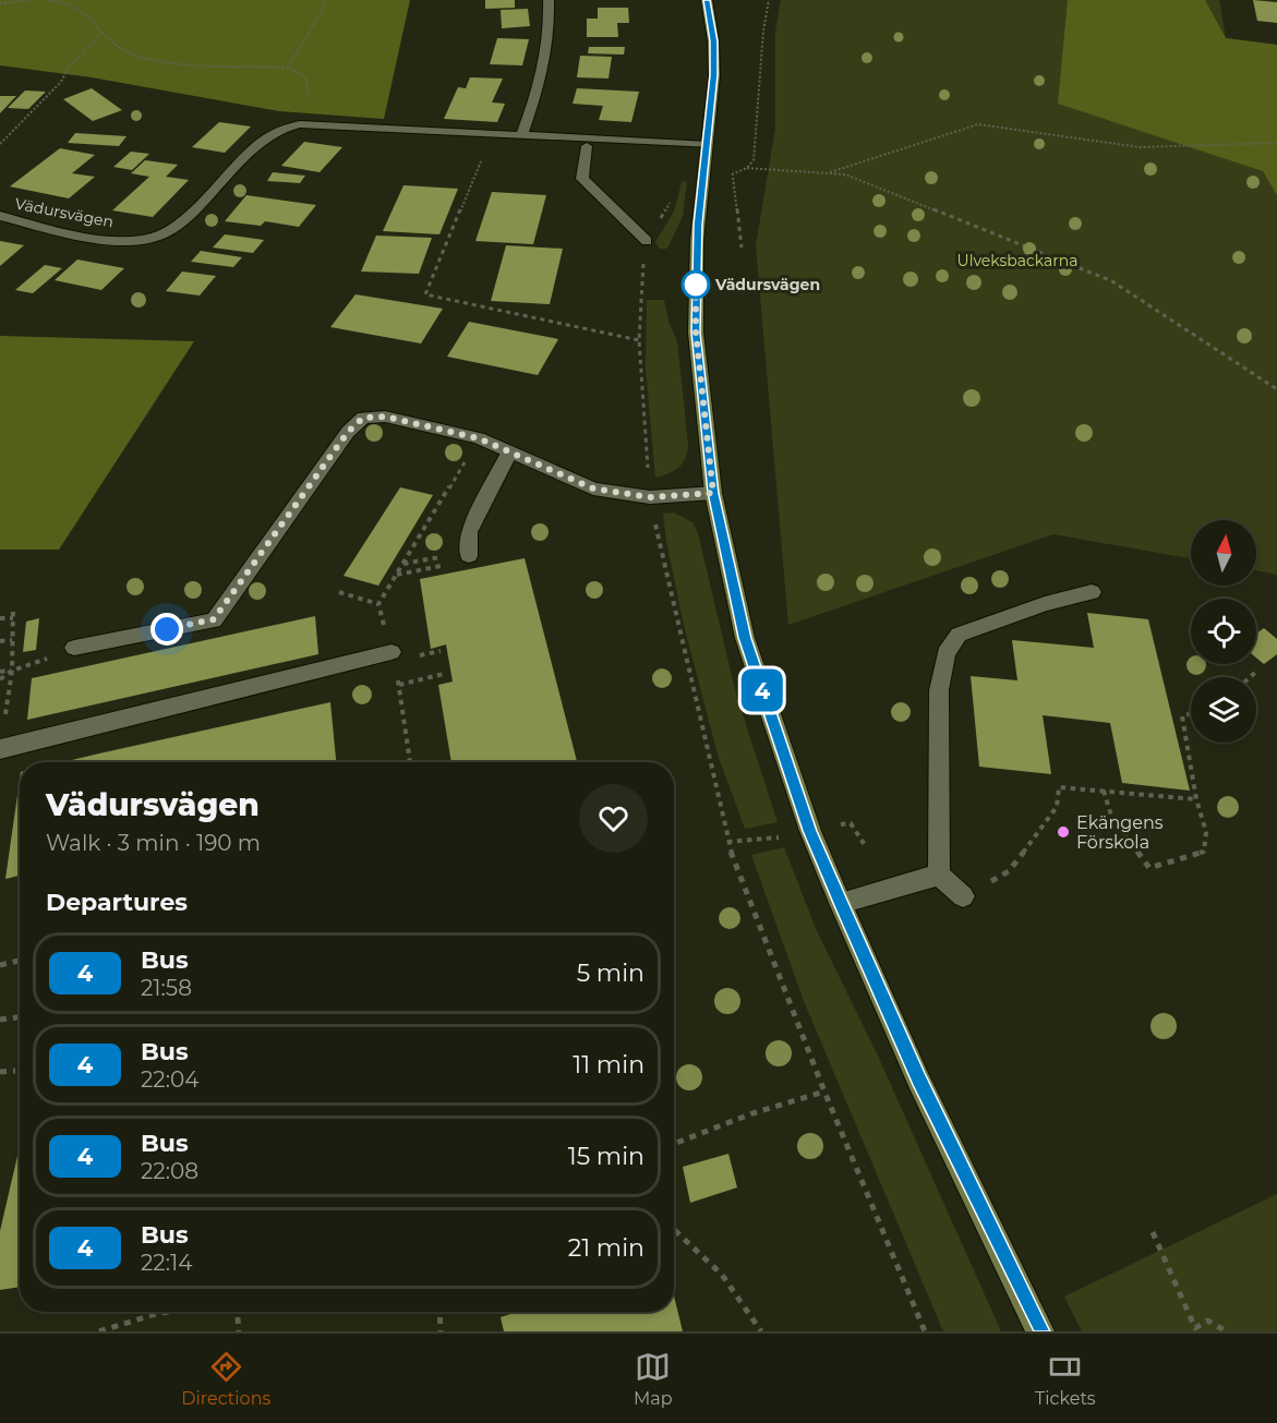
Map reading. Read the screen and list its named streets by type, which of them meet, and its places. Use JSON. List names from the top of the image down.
{
  "streets": {
    "street": ["Vädursvägen"]
  },
  "parks": ["Ulveksbackarna"],
  "places": ["Vädursvägen", "Ekängens Förskola"],
  "lines": ["bus line 4"],
  "north": "top",
  "page": {
    "on_map": "4",
    "heading": [
      ["Vädursvägen", "Walk · 3 min · 190 m"],
      "Departures"
    ],
    "list": [
      {
        "mark": "4",
        "name": "Bus",
        "note": "21:58",
        "value": "5 min"
      },
      {
        "mark": "4",
        "name": "Bus",
        "note": "22:04",
        "value": "11 min"
      },
      {
        "mark": "4",
        "name": "Bus",
        "note": "22:08",
        "value": "15 min"
      },
      {
        "mark": "4",
        "name": "Bus",
        "note": "22:14",
        "value": "21 min"
      }
    ],
    "tabs": ["Directions", "Map", "Tickets"]
  }
}
